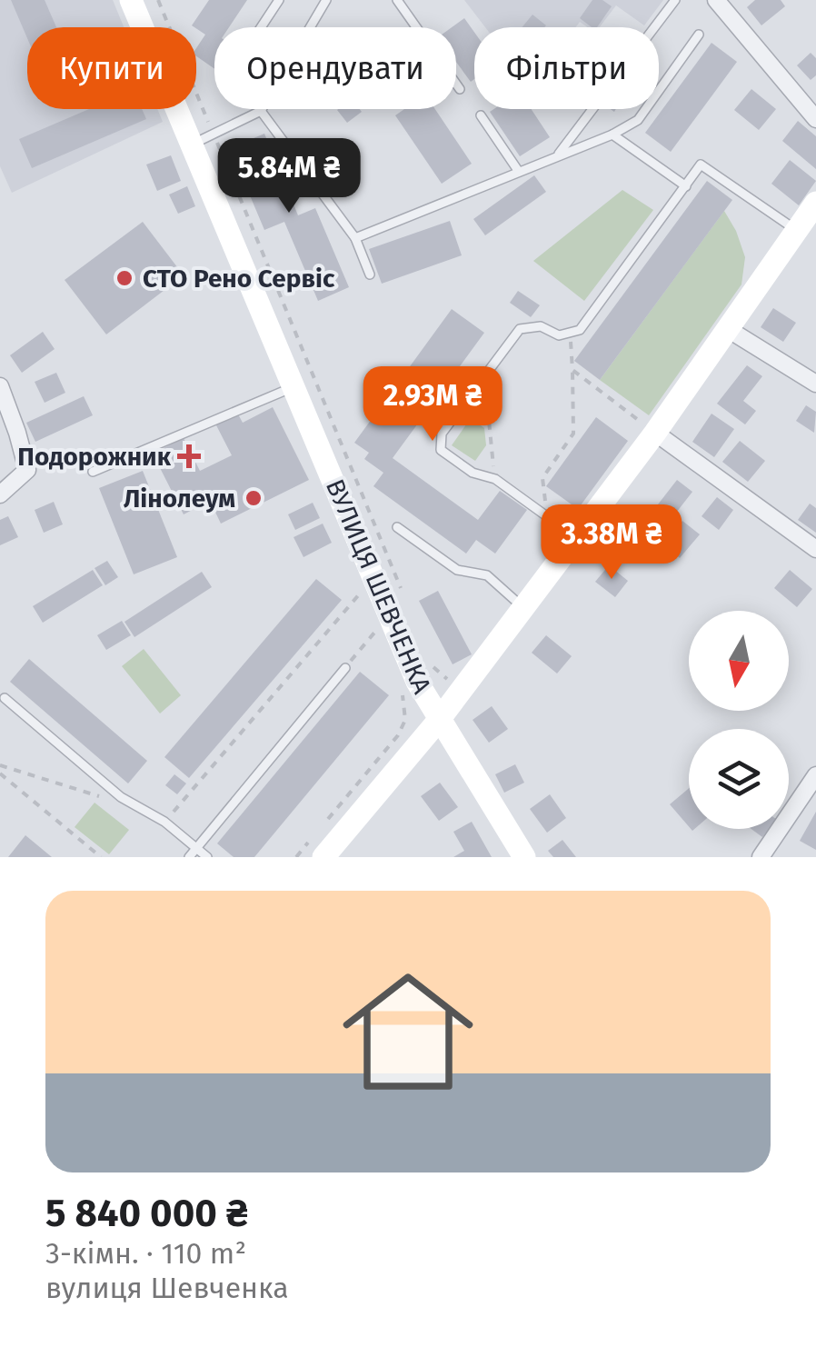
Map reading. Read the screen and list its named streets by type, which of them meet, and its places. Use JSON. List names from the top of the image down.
{
  "streets": {
    "street": ["ВУЛИЦЯ ШЕВЧЕНКА"]
  },
  "places": {
    "other": ["СТО Рено Сервіс", "Лінолеум"],
    "health": ["Подорожник"]
  },
  "north": "bottom",
  "page": {
    "chip": ["Купити", "Орендувати", "Фільтри"],
    "price": ["5.84M ₴", "2.93M ₴", "3.38M ₴"],
    "list": [
      {
        "name": "5 840 000 ₴",
        "note": "3-кімн. · 110 m² · вулиця Шевченка"
      }
    ]
  }
}
